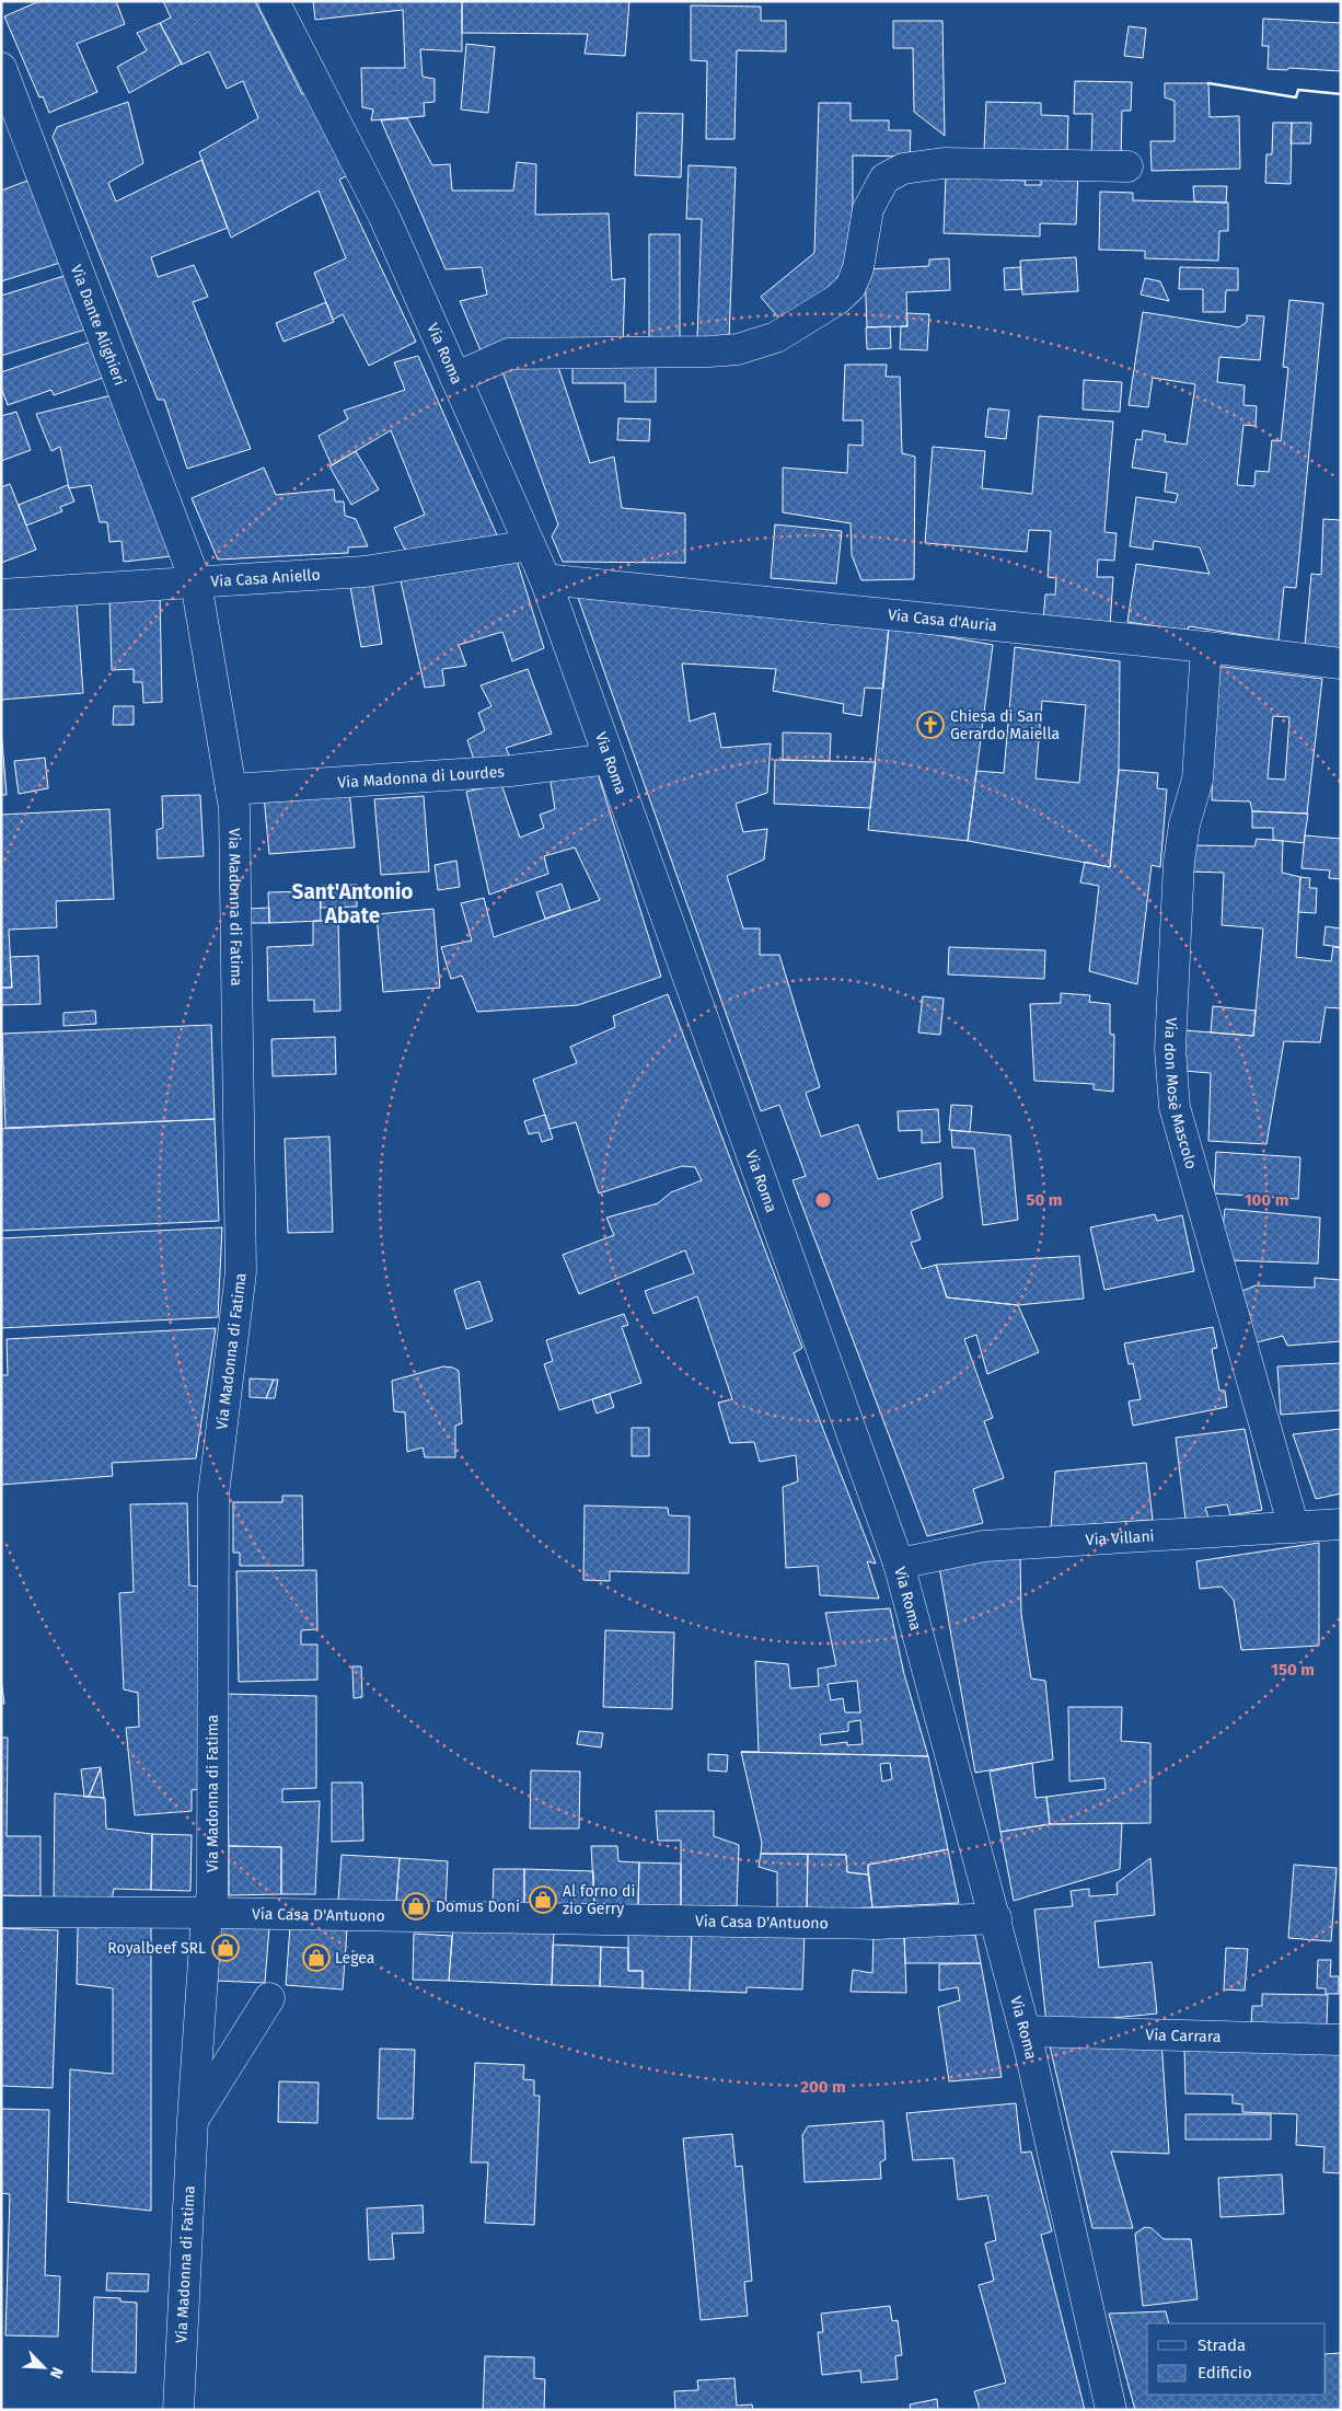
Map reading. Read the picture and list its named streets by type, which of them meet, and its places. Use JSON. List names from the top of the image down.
{
  "streets": {
    "street": [
      "Via Dante Alighieri",
      "Via Roma",
      "Via Casa Aniello",
      "Via Casa d'Auria",
      "Via Madonna di Lourdes",
      "Via Madonna di Fatima",
      "Via don Mosè Mascolo",
      "Via Villani",
      "Via Casa D'Antuono",
      "Via Carrara"
    ]
  },
  "crossings": [
    ["Via Dante Alighieri", "Via Casa Aniello"],
    ["Via Dante Alighieri", "Via Madonna di Fatima"],
    ["Via Roma", "Via Casa Aniello"],
    ["Via Roma", "Via Casa d'Auria"],
    ["Via Roma", "Via Madonna di Lourdes"],
    ["Via Roma", "Via Villani"],
    ["Via Roma", "Via Casa D'Antuono"],
    ["Via Roma", "Via Carrara"],
    ["Via Casa Aniello", "Via Madonna di Fatima"],
    ["Via Casa d'Auria", "Via don Mosè Mascolo"],
    ["Via Madonna di Lourdes", "Via Madonna di Fatima"],
    ["Via Madonna di Fatima", "Via Casa D'Antuono"],
    ["Via don Mosè Mascolo", "Via Villani"]
  ],
  "districts": ["Sant'Antonio Abate"],
  "places": {
    "church": ["Chiesa di San Gerardo Maiella"],
    "shop": [
      "Al forno di zio Gerry",
      "Domus Doni",
      "Royalbeef SRL",
      "Legea"
    ]
  },
  "legend": ["Strada", "Edificio"],
  "north": "bottom right",
  "rings": [
    "50 m",
    "100 m",
    "150 m",
    "200 m"
  ]
}
